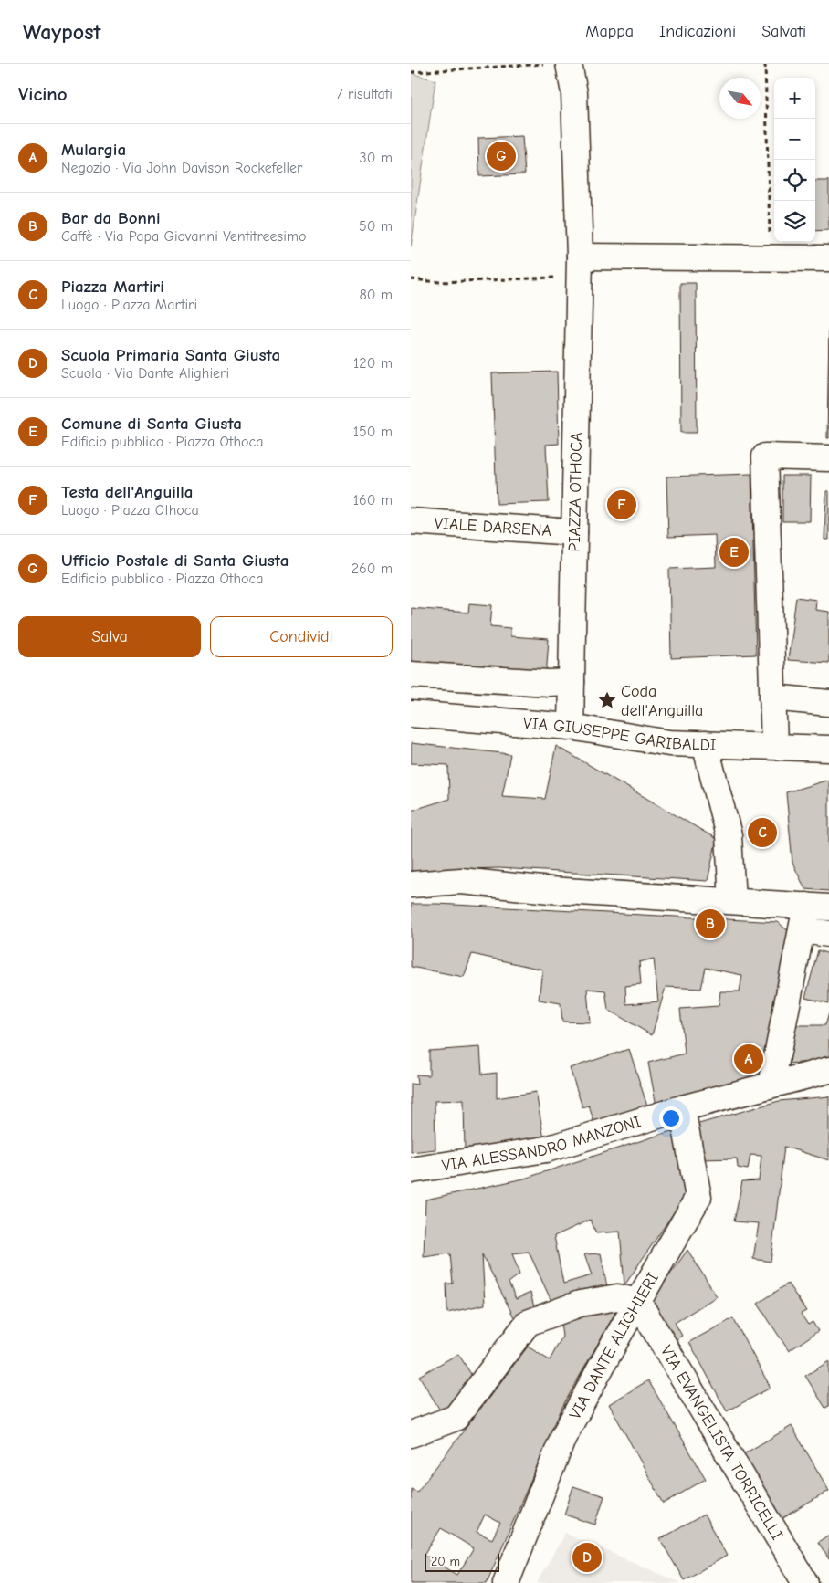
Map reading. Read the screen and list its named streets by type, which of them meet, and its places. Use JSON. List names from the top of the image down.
{
  "streets": {
    "street": [
      "PIAZZA OTHOCA",
      "VIALE DARSENA",
      "VIA GIUSEPPE GARIBALDI",
      "VIA ALESSANDRO MANZONI",
      "VIA DANTE ALIGHIERI",
      "VIA EVANGELISTA TORRICELLI"
    ]
  },
  "crossings": [
    ["PIAZZA OTHOCA", "VIALE DARSENA"],
    ["PIAZZA OTHOCA", "VIA GIUSEPPE GARIBALDI"],
    ["VIA ALESSANDRO MANZONI", "VIA DANTE ALIGHIERI"],
    ["VIA DANTE ALIGHIERI", "VIA EVANGELISTA TORRICELLI"]
  ],
  "places": {
    "place": ["Coda dell'Anguilla"]
  },
  "scale_bar": "20 m",
  "north": "bottom right",
  "page": {
    "header": "Waypost",
    "nav": ["Mappa", "Indicazioni", "Salvati"],
    "heading": ["Vicino", "7 risultati"],
    "map_buttons": ["+", "−"],
    "list": [
      {
        "mark": "A",
        "name": "Mulargia",
        "note": "Negozio · Via John Davison Rockefeller",
        "value": "30 m"
      },
      {
        "mark": "B",
        "name": "Bar da Bonni",
        "note": "Caffè · Via Papa Giovanni Ventitreesimo",
        "value": "50 m"
      },
      {
        "mark": "C",
        "name": "Piazza Martiri",
        "note": "Luogo · Piazza Martiri",
        "value": "80 m"
      },
      {
        "mark": "D",
        "name": "Scuola Primaria Santa Giusta",
        "note": "Scuola · Via Dante Alighieri",
        "value": "120 m"
      },
      {
        "mark": "E",
        "name": "Comune di Santa Giusta",
        "note": "Edificio pubblico · Piazza Othoca",
        "value": "150 m"
      },
      {
        "mark": "F",
        "name": "Testa dell'Anguilla",
        "note": "Luogo · Piazza Othoca",
        "value": "160 m"
      },
      {
        "mark": "G",
        "name": "Ufficio Postale di Santa Giusta",
        "note": "Edificio pubblico · Piazza Othoca",
        "value": "260 m"
      }
    ],
    "pins": [
      "G",
      "F",
      "E",
      "C",
      "B",
      "A",
      "D"
    ],
    "buttons": ["Salva", "Condividi"],
    "scale": "20 m"
  }
}
